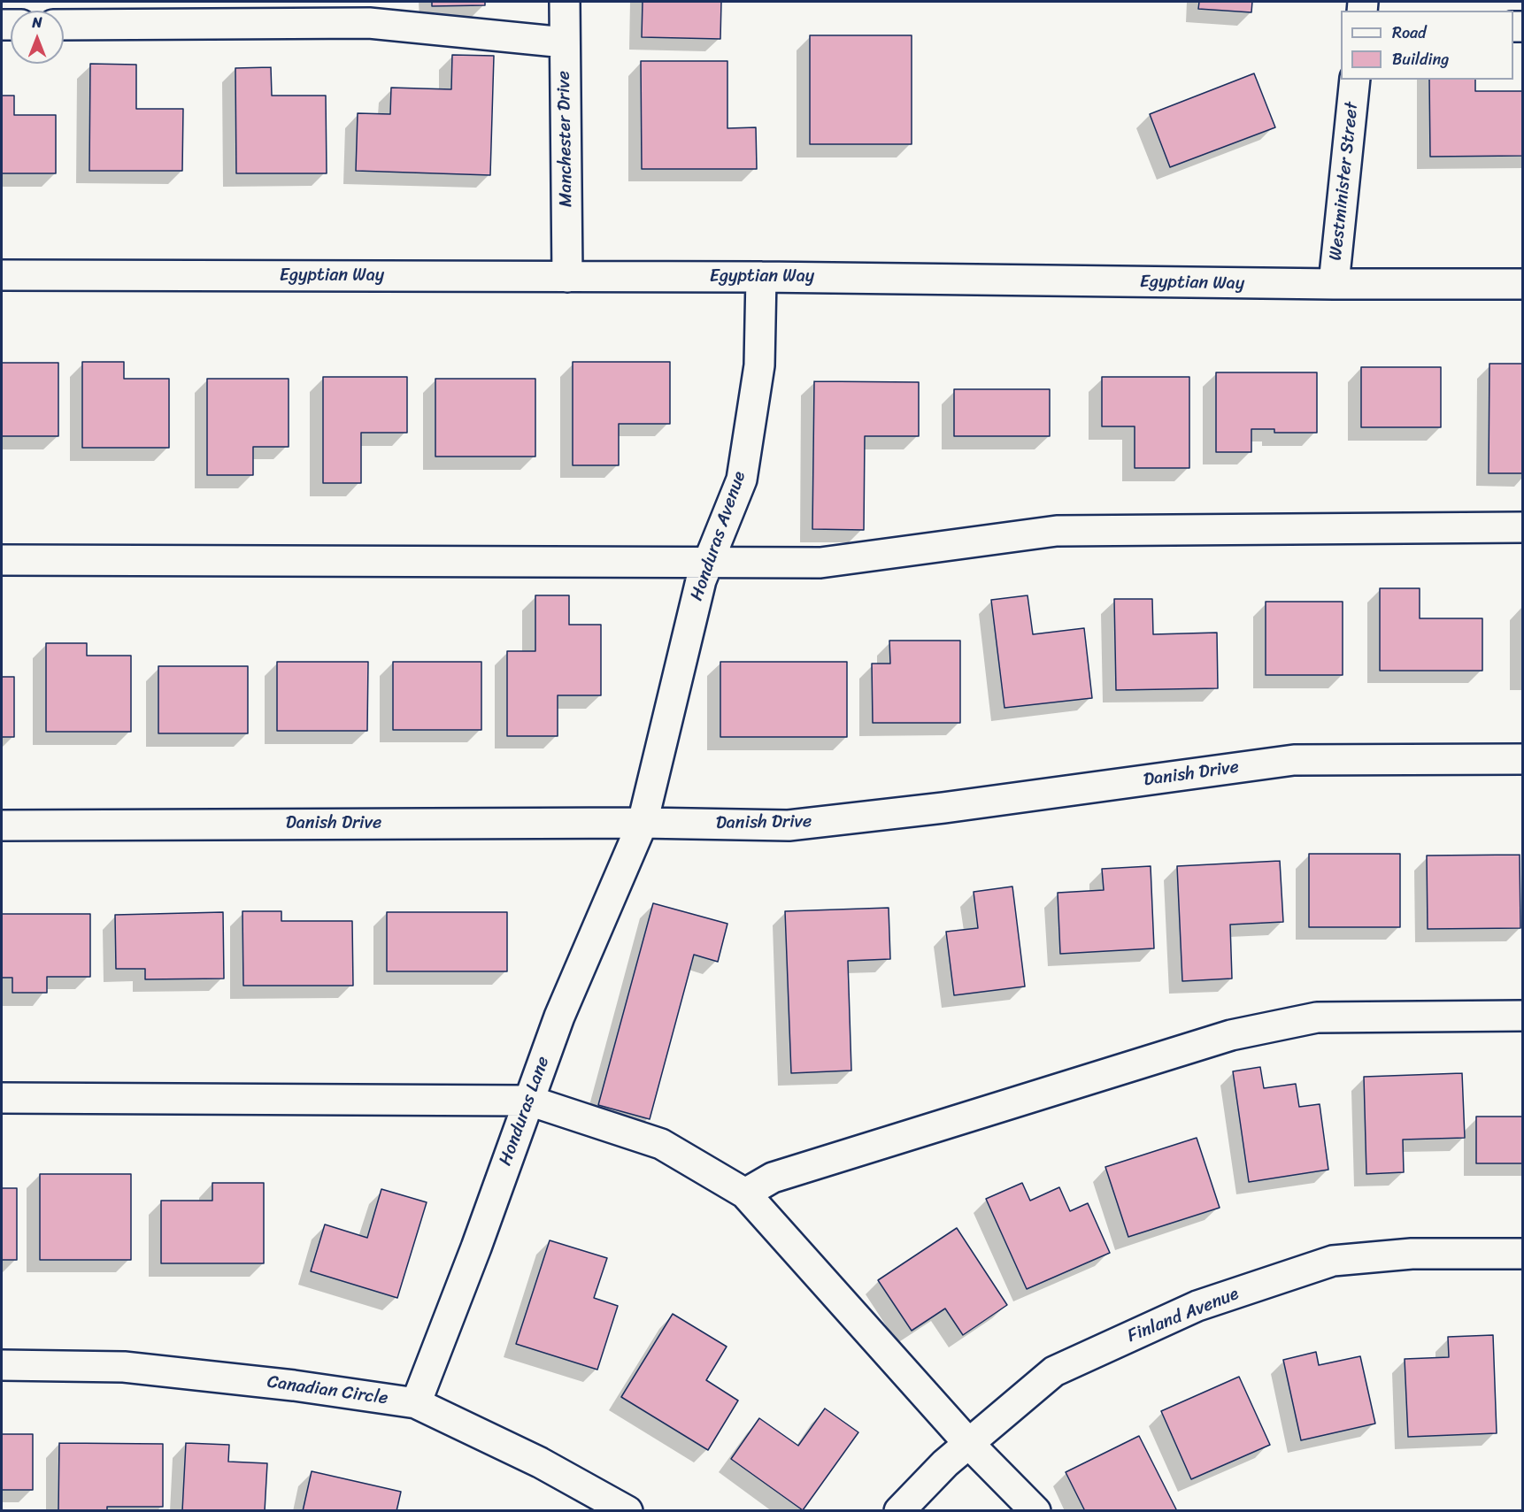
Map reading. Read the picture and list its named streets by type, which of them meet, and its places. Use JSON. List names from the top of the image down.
{
  "streets": {
    "street": [
      "Manchester Drive",
      "Westminister Street",
      "Egyptian Way",
      "Honduras Avenue",
      "Danish Drive",
      "Honduras Lane",
      "Finland Avenue",
      "Canadian Circle"
    ]
  },
  "crossings": [
    ["Manchester Drive", "Egyptian Way"],
    ["Westminister Street", "Egyptian Way"],
    ["Egyptian Way", "Honduras Avenue"],
    ["Honduras Avenue", "Danish Drive"],
    ["Honduras Avenue", "Honduras Lane"],
    ["Danish Drive", "Honduras Lane"],
    ["Honduras Lane", "Canadian Circle"]
  ],
  "legend": ["Road", "Building"],
  "north": "top"
}
